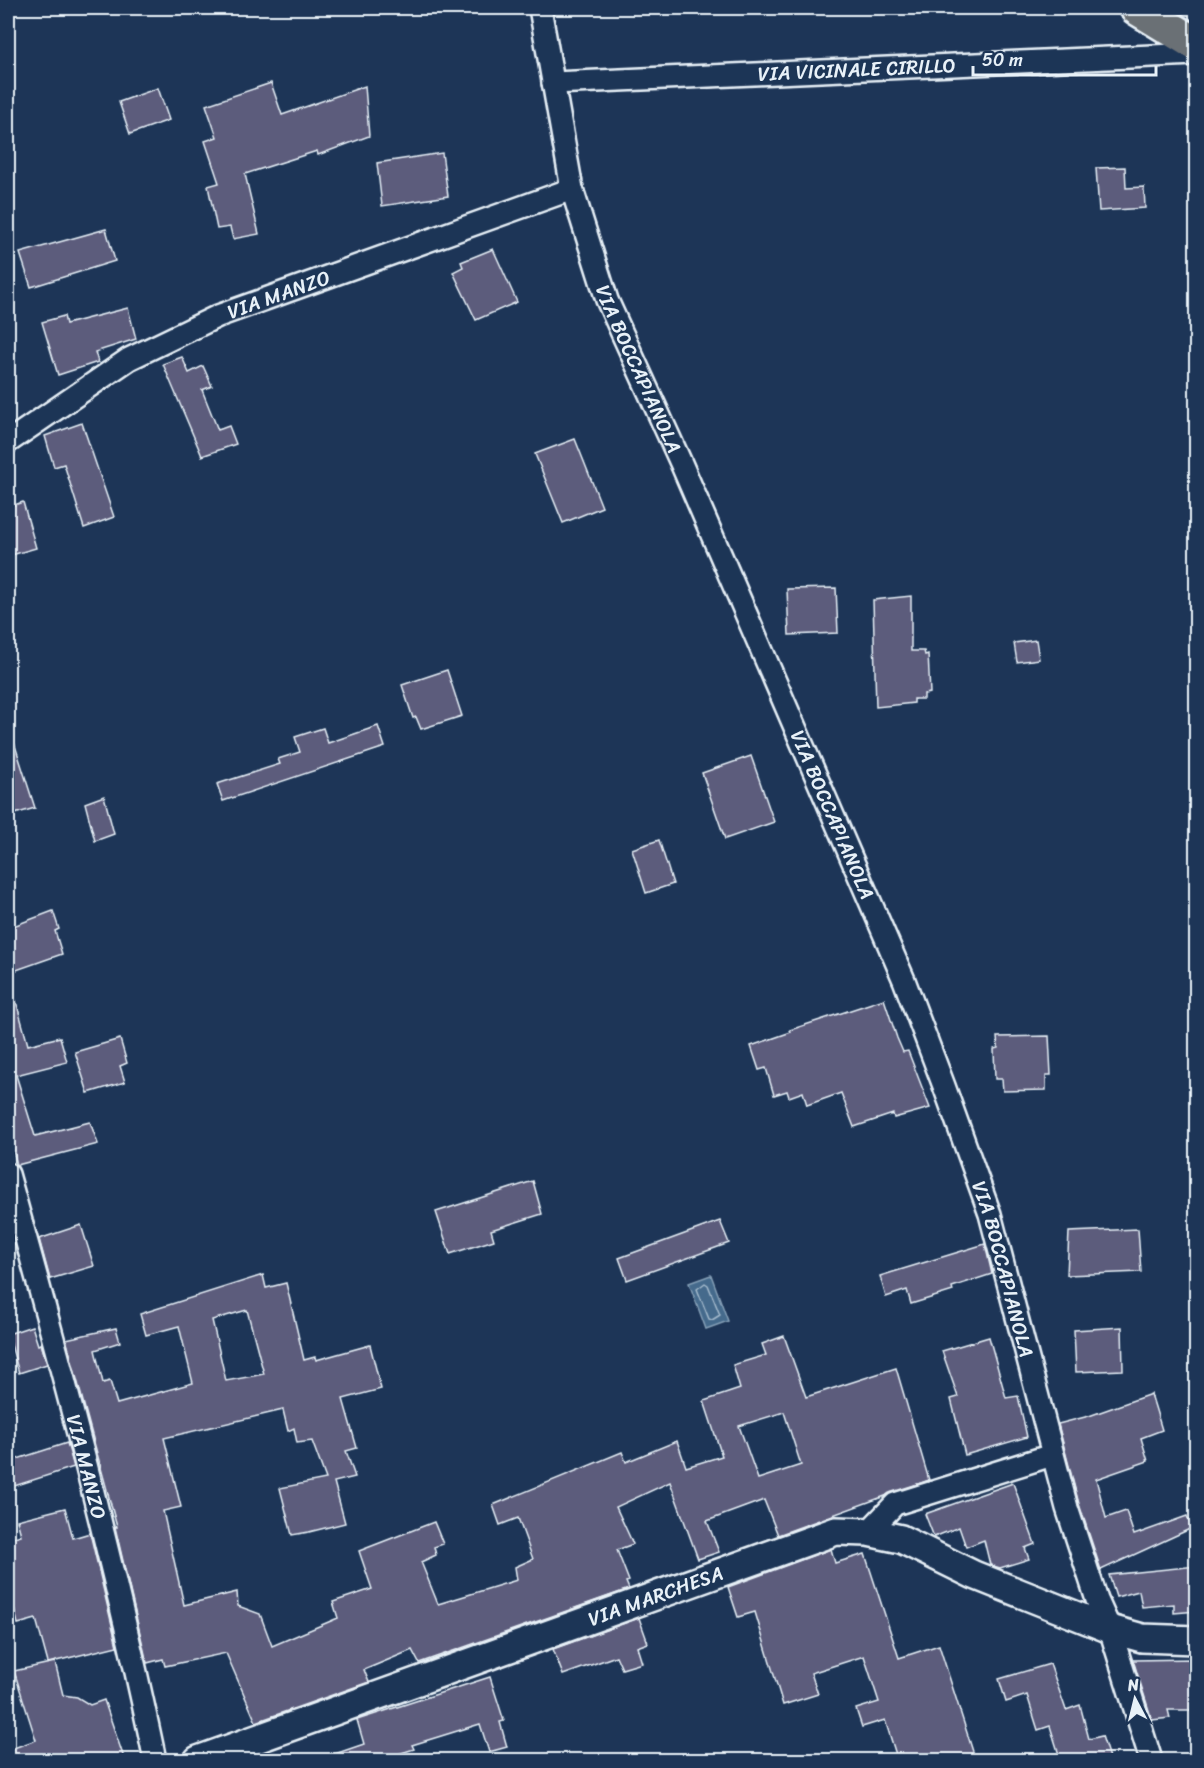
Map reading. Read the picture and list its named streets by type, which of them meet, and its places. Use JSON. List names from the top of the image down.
{
  "streets": {
    "street": [
      "VIA VICINALE CIRILLO",
      "VIA MANZO",
      "VIA BOCCAPIANOLA",
      "VIA MARCHESA"
    ]
  },
  "crossings": [
    ["VIA VICINALE CIRILLO", "VIA BOCCAPIANOLA"],
    ["VIA MANZO", "VIA BOCCAPIANOLA"],
    ["VIA BOCCAPIANOLA", "VIA MARCHESA"]
  ],
  "scale_bar": "50 m",
  "north": "top"
}
